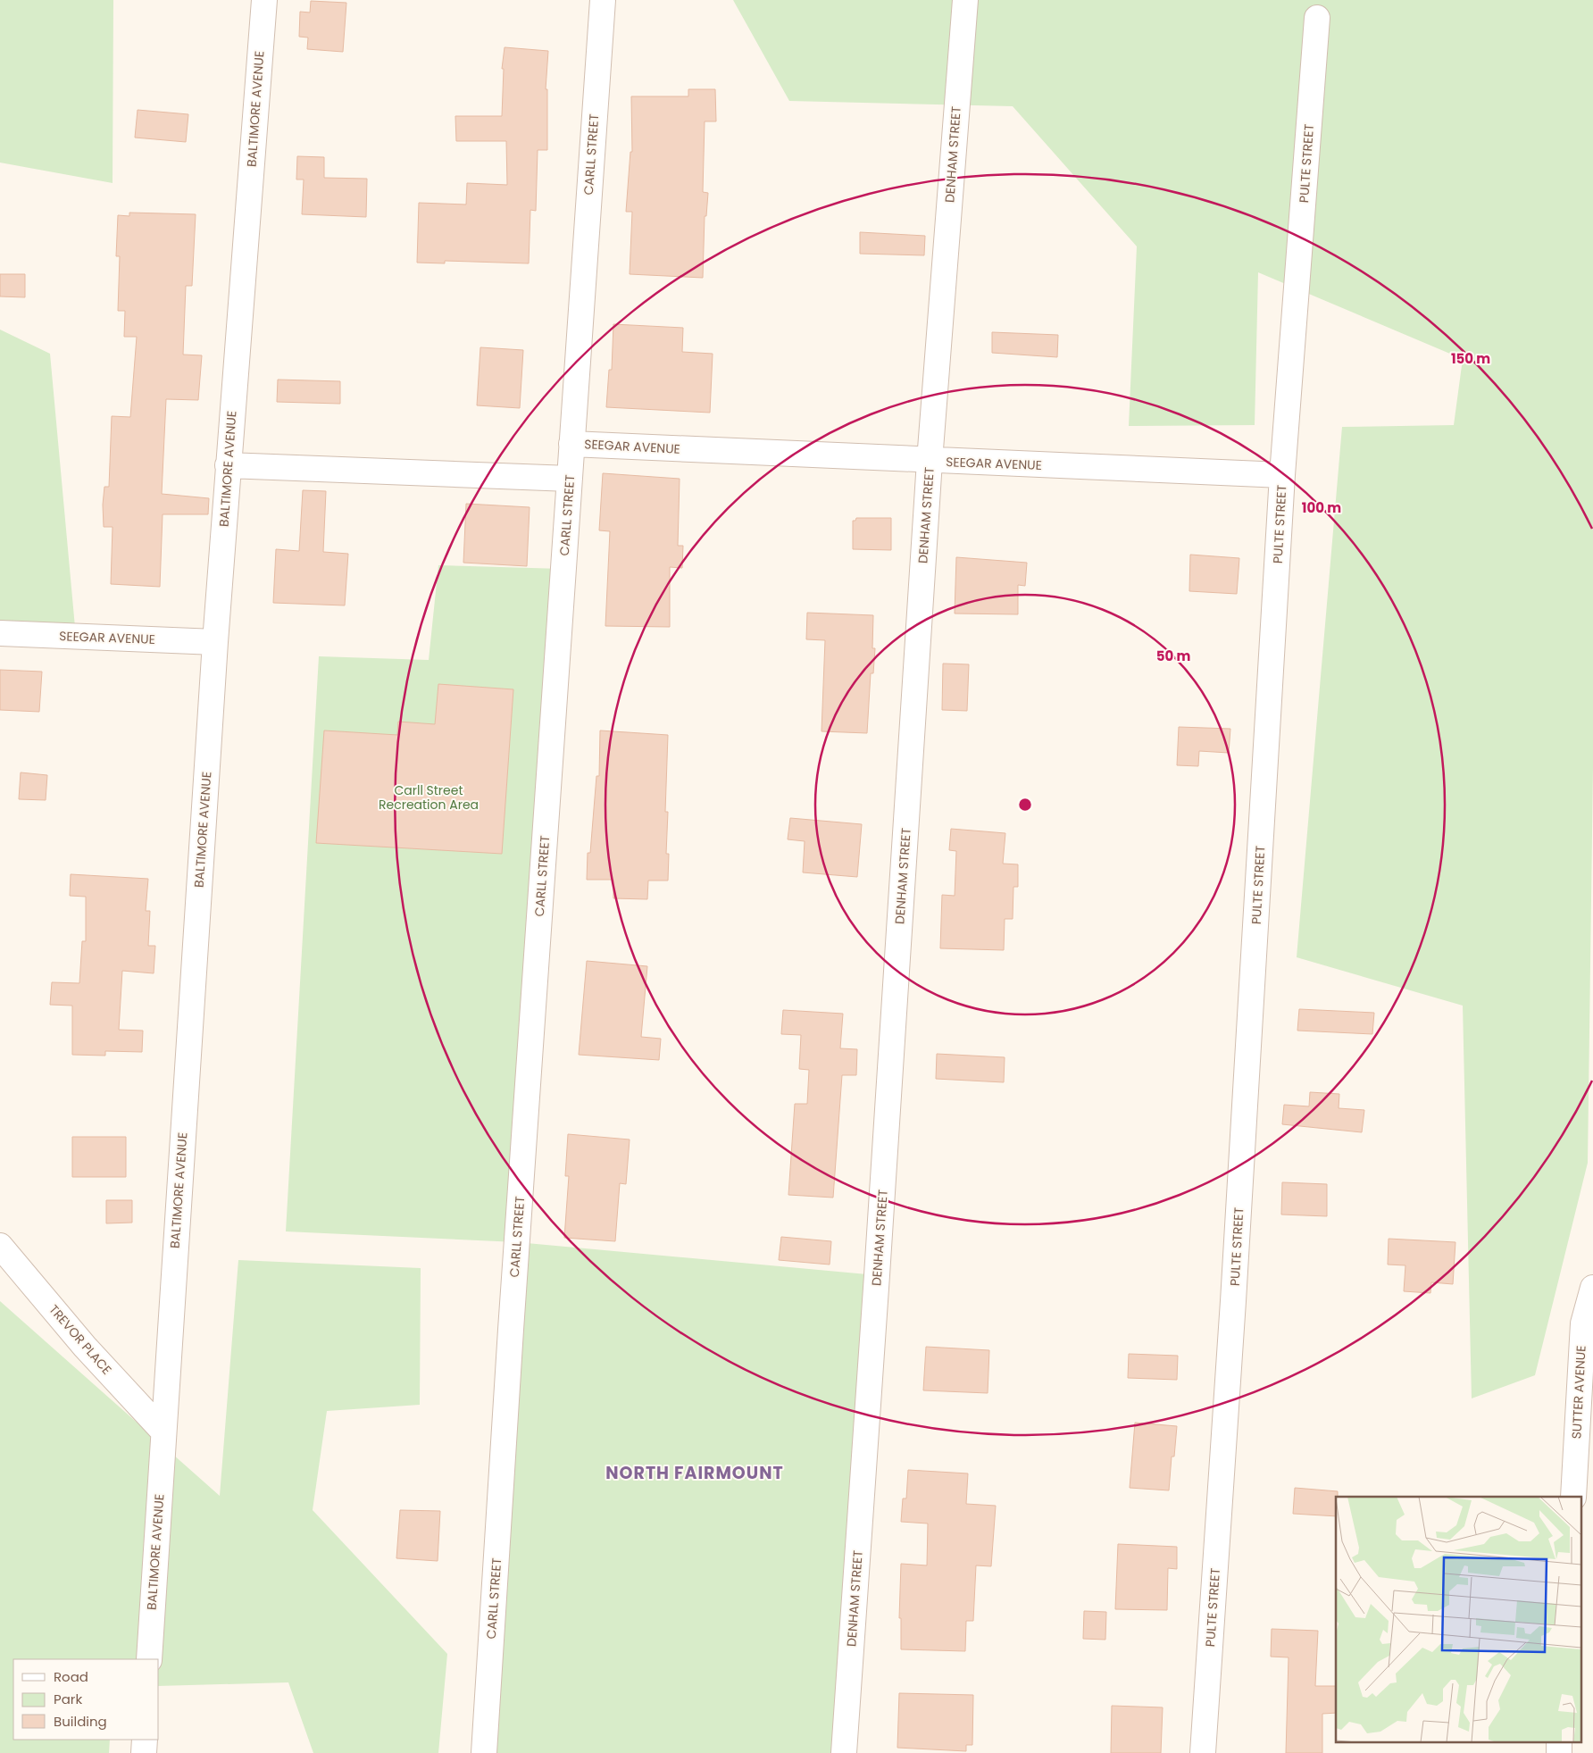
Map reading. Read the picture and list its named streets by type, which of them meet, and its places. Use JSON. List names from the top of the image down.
{
  "streets": {
    "street": [
      "BALTIMORE AVENUE",
      "CARLL STREET",
      "DENHAM STREET",
      "PULTE STREET",
      "SEEGAR AVENUE",
      "TREVOR PLACE",
      "SUTTER AVENUE"
    ]
  },
  "crossings": [
    ["BALTIMORE AVENUE", "SEEGAR AVENUE"],
    ["BALTIMORE AVENUE", "TREVOR PLACE"],
    ["CARLL STREET", "SEEGAR AVENUE"],
    ["DENHAM STREET", "SEEGAR AVENUE"],
    ["PULTE STREET", "SEEGAR AVENUE"]
  ],
  "districts": ["NORTH FAIRMOUNT"],
  "parks": ["Carll Street Recreation Area"],
  "legend": ["Road", "Park", "Building"],
  "rings": ["150 m", "100 m", "50 m"]
}
